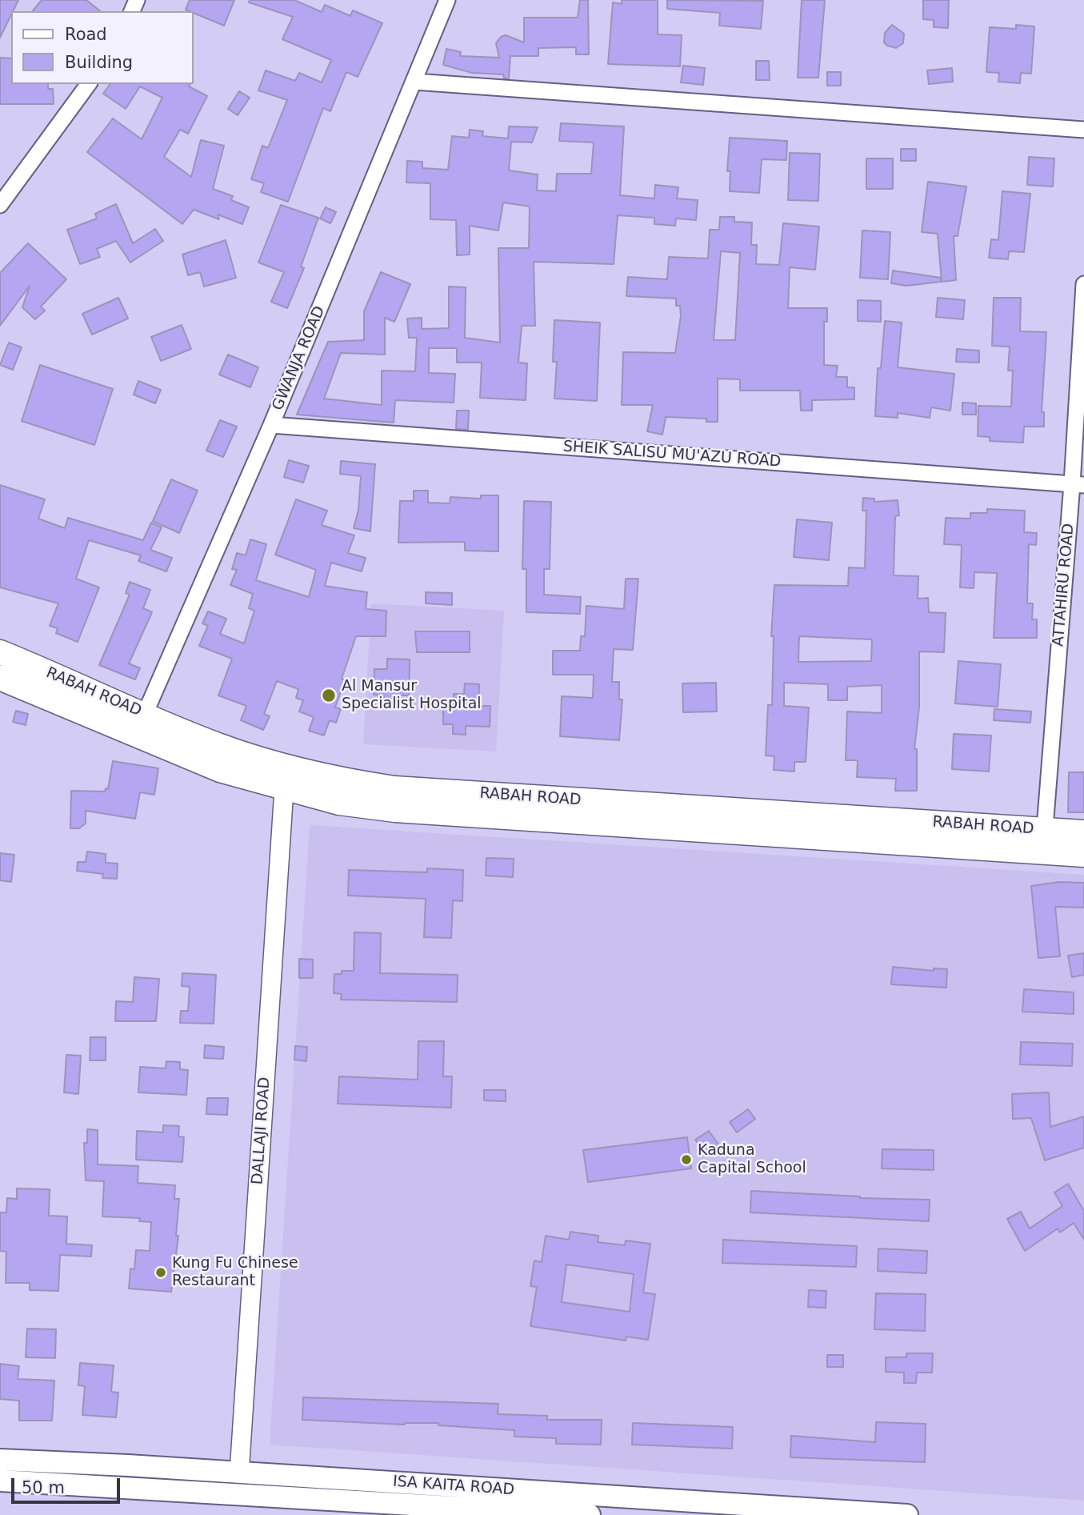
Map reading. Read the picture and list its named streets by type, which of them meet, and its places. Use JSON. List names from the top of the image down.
{
  "streets": {
    "main road": ["RABAH ROAD", "ISA KAITA ROAD"],
    "street": [
      "GWANJA ROAD",
      "SHEIK SALISU MU'AZU ROAD",
      "ATTAHIRU ROAD",
      "DALLAJI ROAD"
    ]
  },
  "crossings": [
    ["GWANJA ROAD", "SHEIK SALISU MU'AZU ROAD"],
    ["GWANJA ROAD", "RABAH ROAD"],
    ["SHEIK SALISU MU'AZU ROAD", "ATTAHIRU ROAD"],
    ["ATTAHIRU ROAD", "RABAH ROAD"],
    ["RABAH ROAD", "DALLAJI ROAD"],
    ["DALLAJI ROAD", "ISA KAITA ROAD"]
  ],
  "places": ["Al Mansur Specialist Hospital", "Kaduna Capital School", "Kung Fu Chinese Restaurant"],
  "legend": ["Road", "Building"],
  "scale_bar": "50 m"
}
